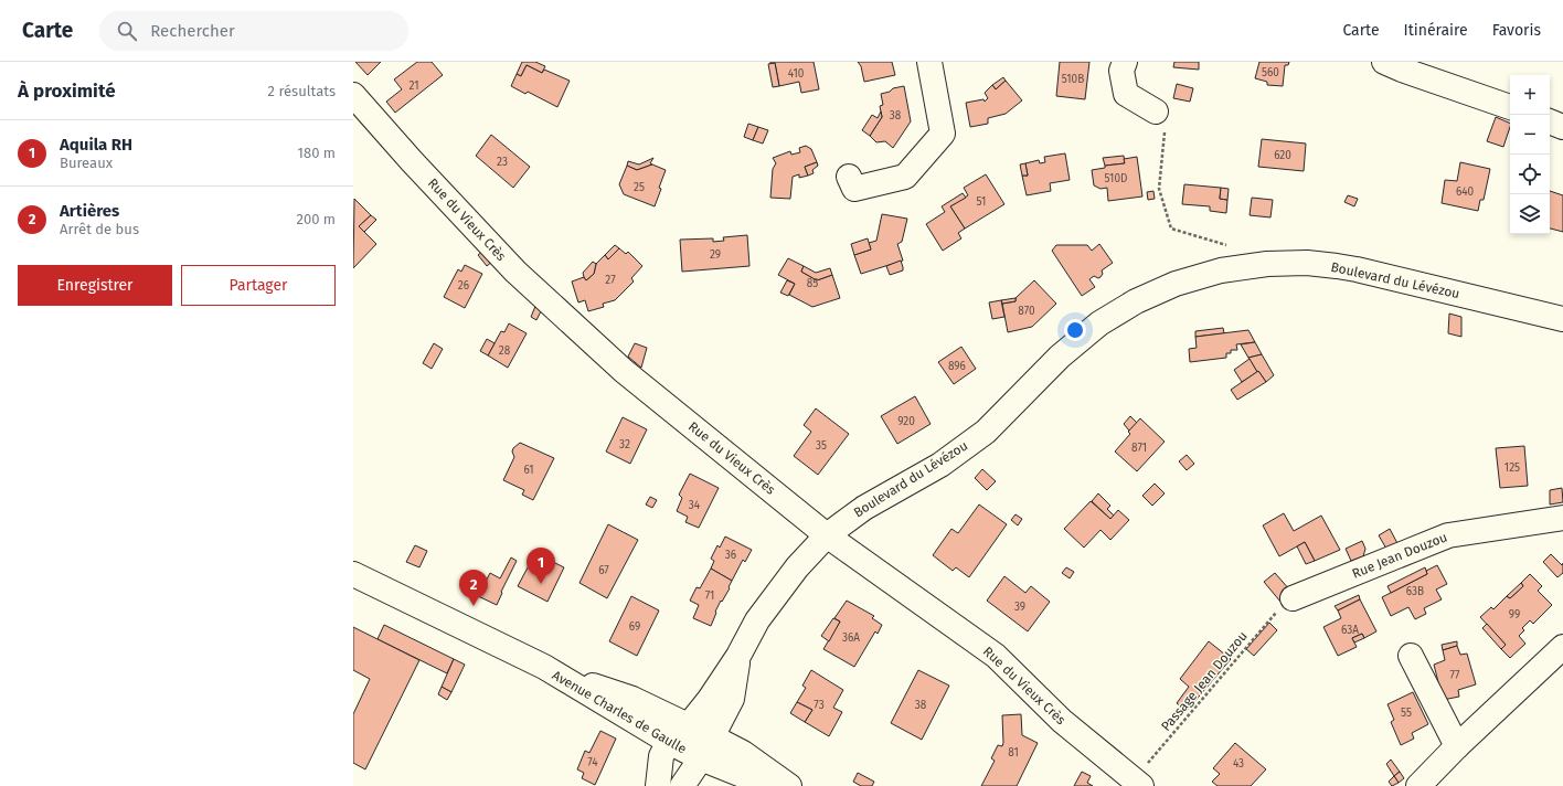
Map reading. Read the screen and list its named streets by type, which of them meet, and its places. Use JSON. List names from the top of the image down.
{
  "streets": {
    "street": [
      "Rue du Vieux Crès",
      "Boulevard du Lévézou",
      "Rue Jean Douzou",
      "Avenue Charles de Gaulle"
    ],
    "path": ["Passage Jean Douzou"]
  },
  "crossings": [
    ["Rue du Vieux Crès", "Boulevard du Lévézou"],
    ["Rue du Vieux Crès", "Passage Jean Douzou"],
    ["Boulevard du Lévézou", "Avenue Charles de Gaulle"],
    ["Rue Jean Douzou", "Passage Jean Douzou"]
  ],
  "house_numbers": [
    "560",
    "410",
    "510B",
    "21",
    "38",
    "620",
    "23",
    "510D",
    "25",
    "640",
    "51",
    "29",
    "27",
    "85",
    "26",
    "870",
    "28",
    "896",
    "920",
    "32",
    "35",
    "871",
    "125",
    "61",
    "34",
    "36",
    "67",
    "63B",
    "71",
    "39",
    "99",
    "69",
    "63A",
    "36A",
    "77",
    "73",
    "38",
    "55",
    "81",
    "74",
    "43"
  ],
  "page": {
    "header": "Carte",
    "search": "Rechercher",
    "nav": ["Carte", "Itinéraire", "Favoris"],
    "heading": ["À proximité", "2 résultats"],
    "map_buttons": ["+", "−"],
    "list": [
      {
        "mark": "1",
        "name": "Aquila RH",
        "note": "Bureaux",
        "value": "180 m"
      },
      {
        "mark": "2",
        "name": "Artières",
        "note": "Arrêt de bus",
        "value": "200 m"
      }
    ],
    "buttons": ["Enregistrer", "Partager"],
    "pins": ["1", "2"]
  }
}
